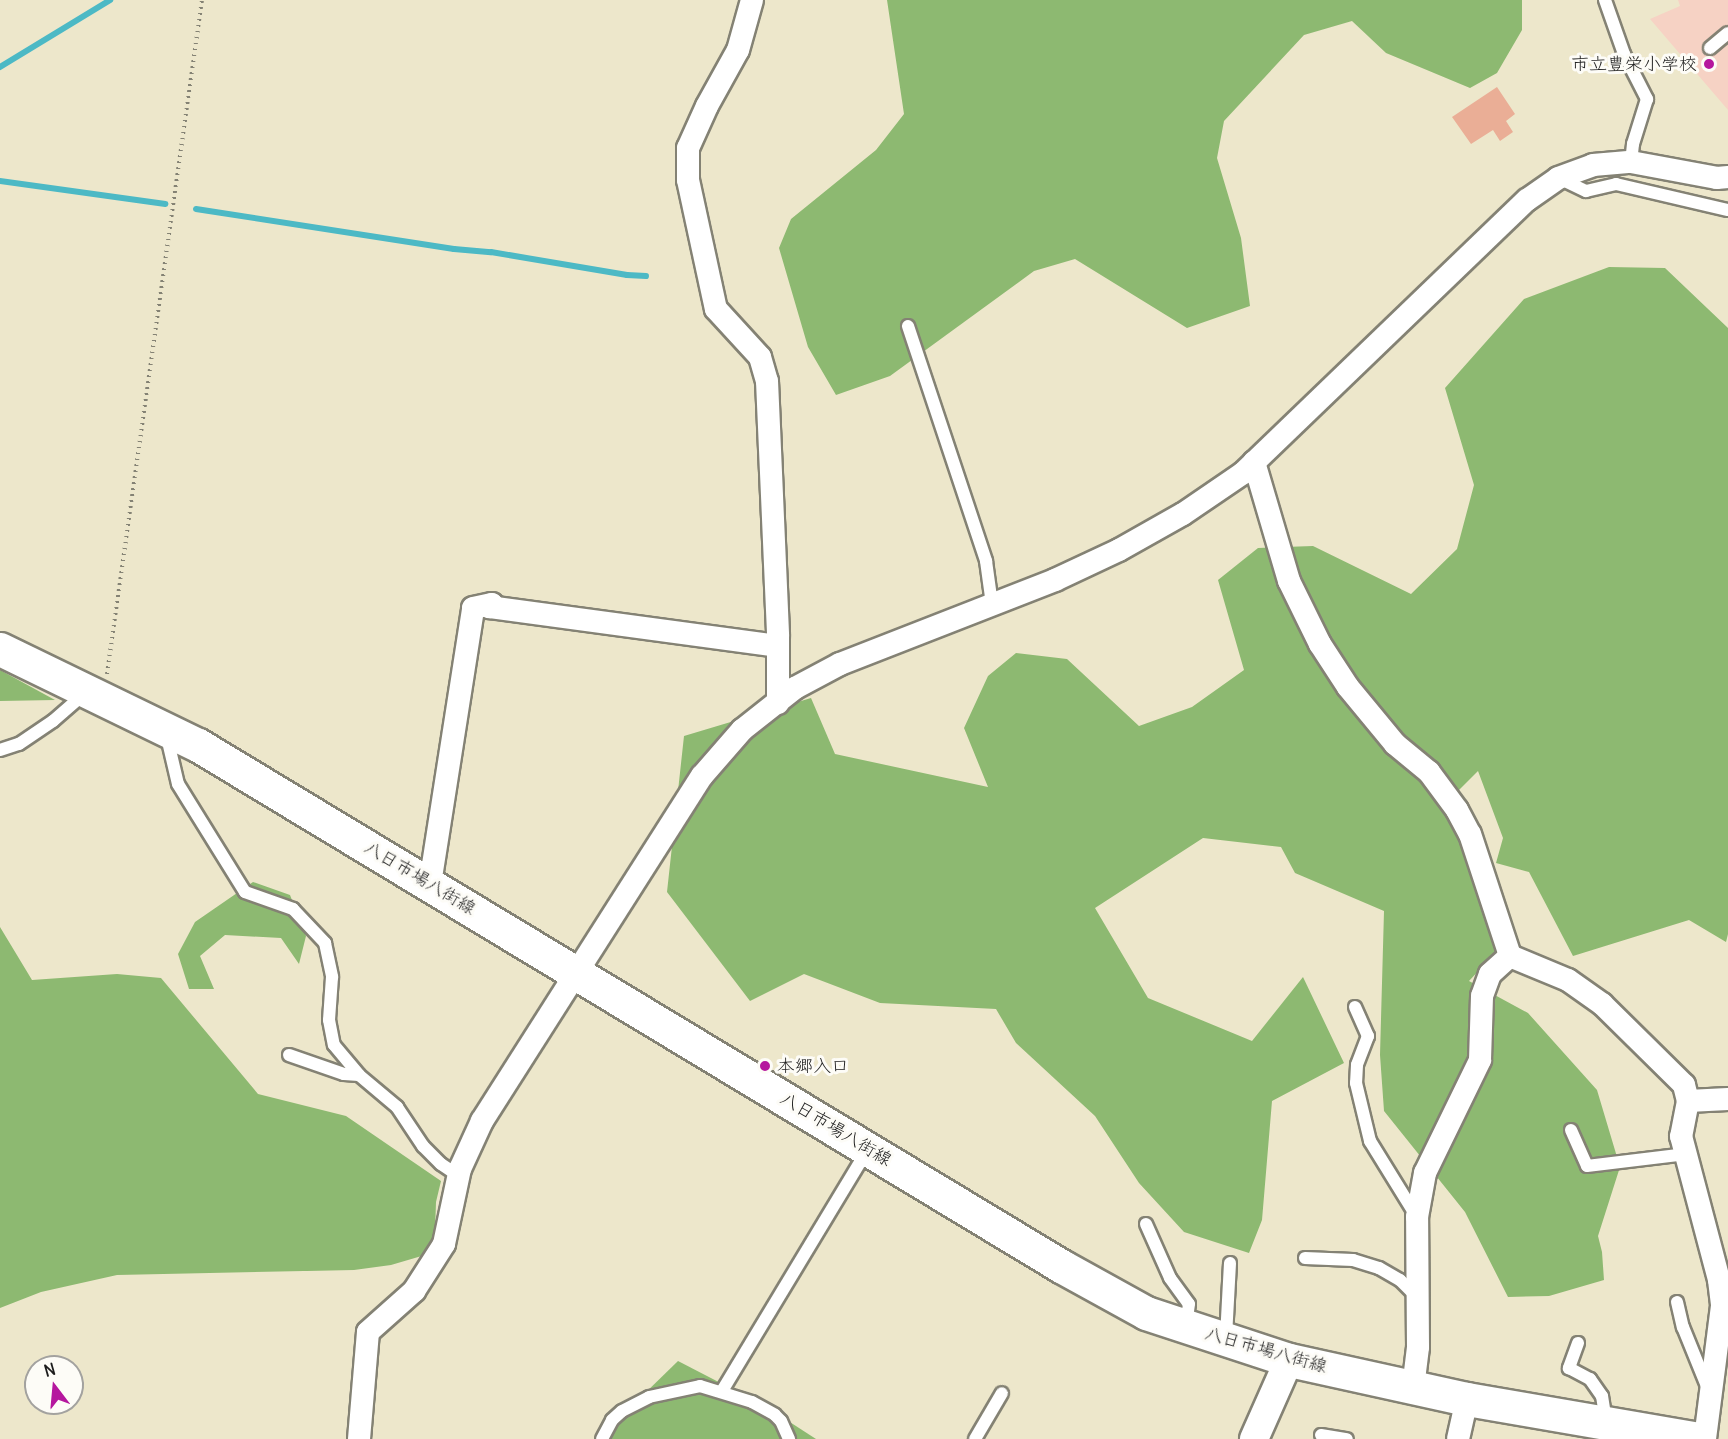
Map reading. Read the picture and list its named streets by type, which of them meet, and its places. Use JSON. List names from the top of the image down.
{
  "streets": {
    "main road": ["八日市場八街線"]
  },
  "places": ["市立豊栄小学校", "本郷入口"],
  "north": "top"
}
